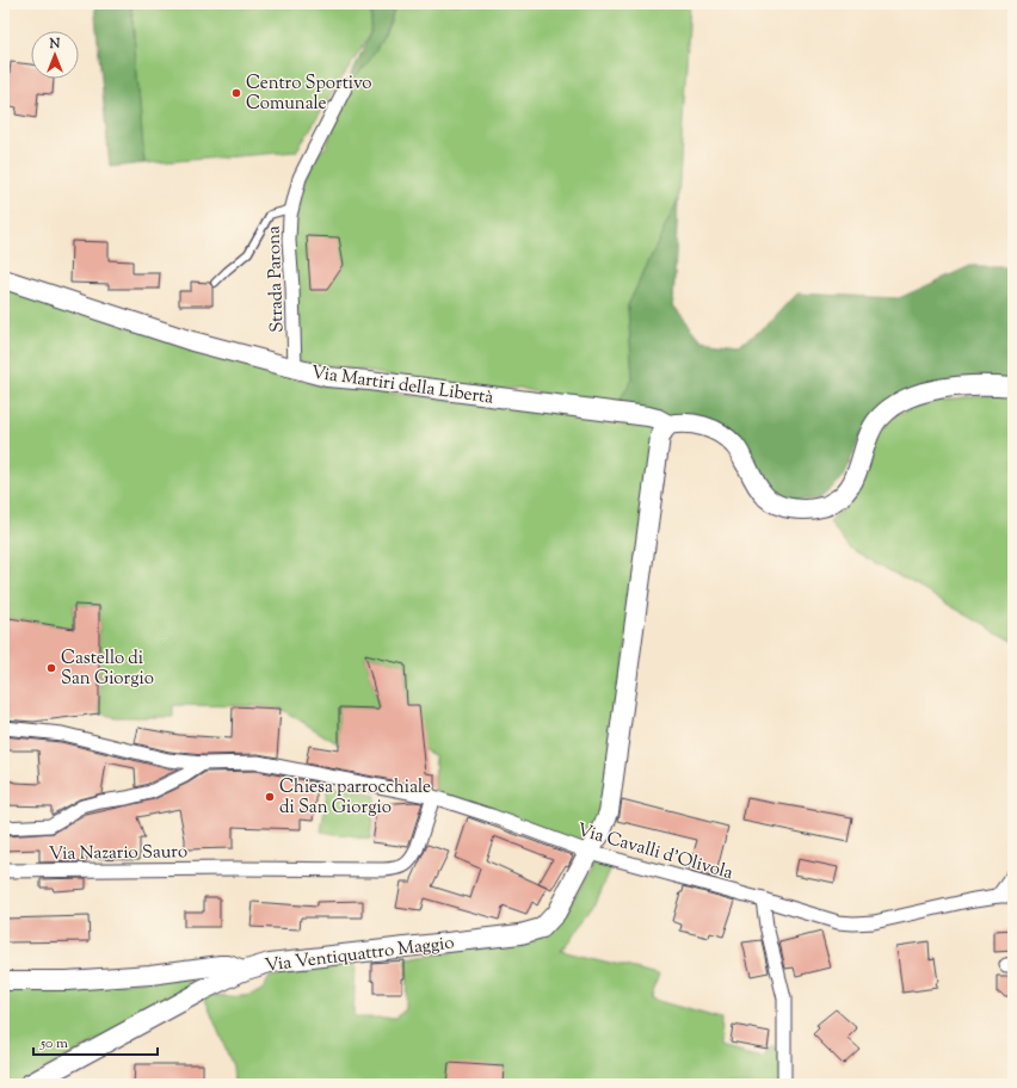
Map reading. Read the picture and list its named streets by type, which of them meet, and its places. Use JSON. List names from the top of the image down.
{
  "streets": {
    "street": [
      "Strada Parona",
      "Via Martiri della Libertà",
      "Via Cavalli d'Olivola",
      "Via Nazario Sauro",
      "Via Ventiquattro Maggio"
    ]
  },
  "crossings": [
    ["Strada Parona", "Via Martiri della Libertà"],
    ["Via Martiri della Libertà", "Via Ventiquattro Maggio"],
    ["Via Cavalli d'Olivola", "Via Nazario Sauro"],
    ["Via Cavalli d'Olivola", "Via Ventiquattro Maggio"]
  ],
  "places": ["Centro Sportivo Comunale", "Castello di San Giorgio", "Chiesa parrocchiale di San Giorgio"],
  "scale_bar": "50 m",
  "north": "top"
}
